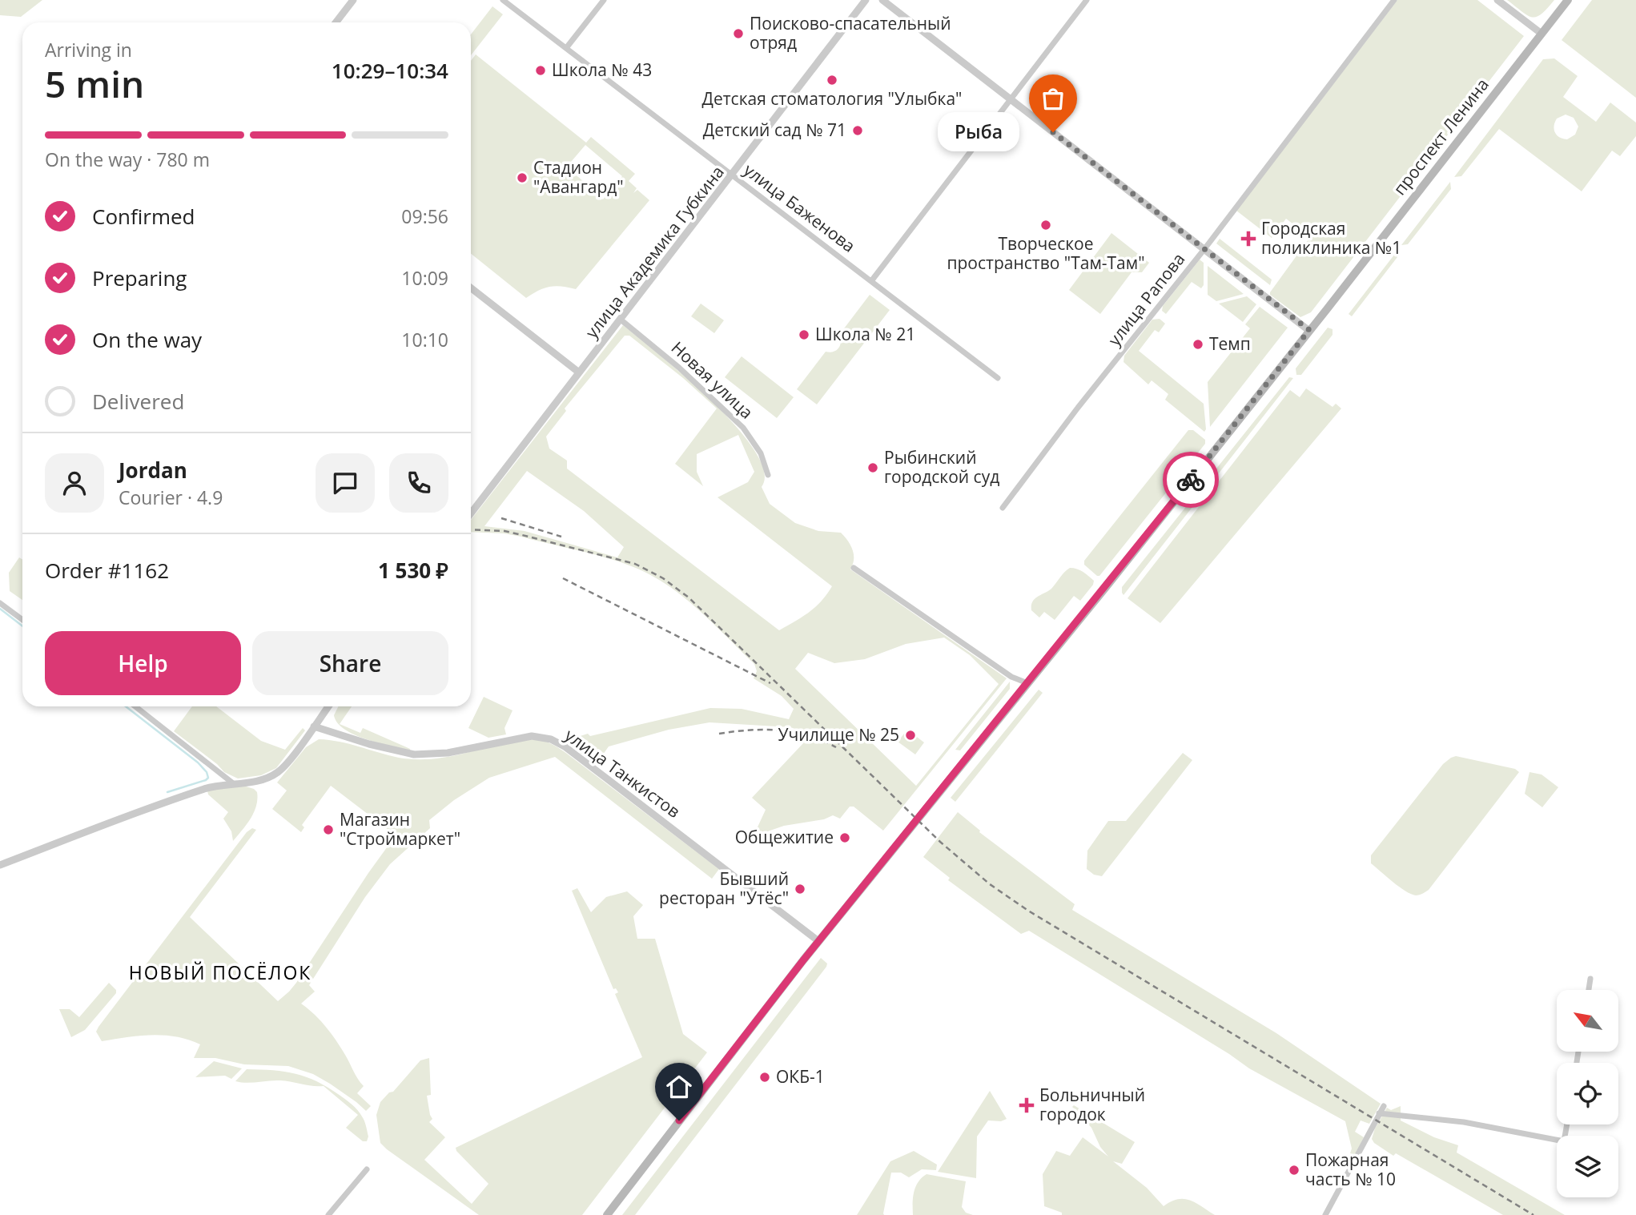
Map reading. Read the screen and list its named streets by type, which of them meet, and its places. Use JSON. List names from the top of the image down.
{
  "streets": {
    "main road": ["проспект Ленина"],
    "street": [
      "улица Баженова",
      "улица Академика Губкина",
      "улица Рапова",
      "Новая улица",
      "улица Танкистов"
    ]
  },
  "crossings": [
    ["проспект Ленина", "улица Танкистов"],
    ["улица Баженова", "улица Академика Губкина"],
    ["улица Академика Губкина", "Новая улица"]
  ],
  "districts": ["НОВЫЙ ПОСЁЛОК"],
  "places": {
    "other": [
      "Поисково-спасательный отряд",
      "Школа № 43",
      "Детская стоматология \"Улыбка\"",
      "Детский сад № 71",
      "Рыба",
      "Стадион \"Авангард\"",
      "Творческое пространство \"Там-Там\"",
      "Школа № 21",
      "Темп",
      "Рыбинский городской суд",
      "Училище № 25",
      "Магазин \"Строймаркет\"",
      "Общежитие",
      "Бывший ресторан \"Утёс\"",
      "ОКБ-1",
      "Пожарная часть № 10"
    ],
    "health": ["Городская поликлиника №1", "Больничный городок"]
  },
  "north": "top left",
  "page": {
    "heading": ["5 min", "Arriving in", "10:29–10:34"],
    "panel": [
      "Jordan",
      "Courier · 4.9",
      "Order #1162",
      "1 530 ₽"
    ],
    "bubble": "Рыба",
    "bar": "On the way · 780 m",
    "list": [
      ["Confirmed", "09:56"],
      ["Preparing", "10:09"],
      ["On the way", "10:10"],
      "Delivered"
    ],
    "buttons": ["Help", "Share"]
  }
}
